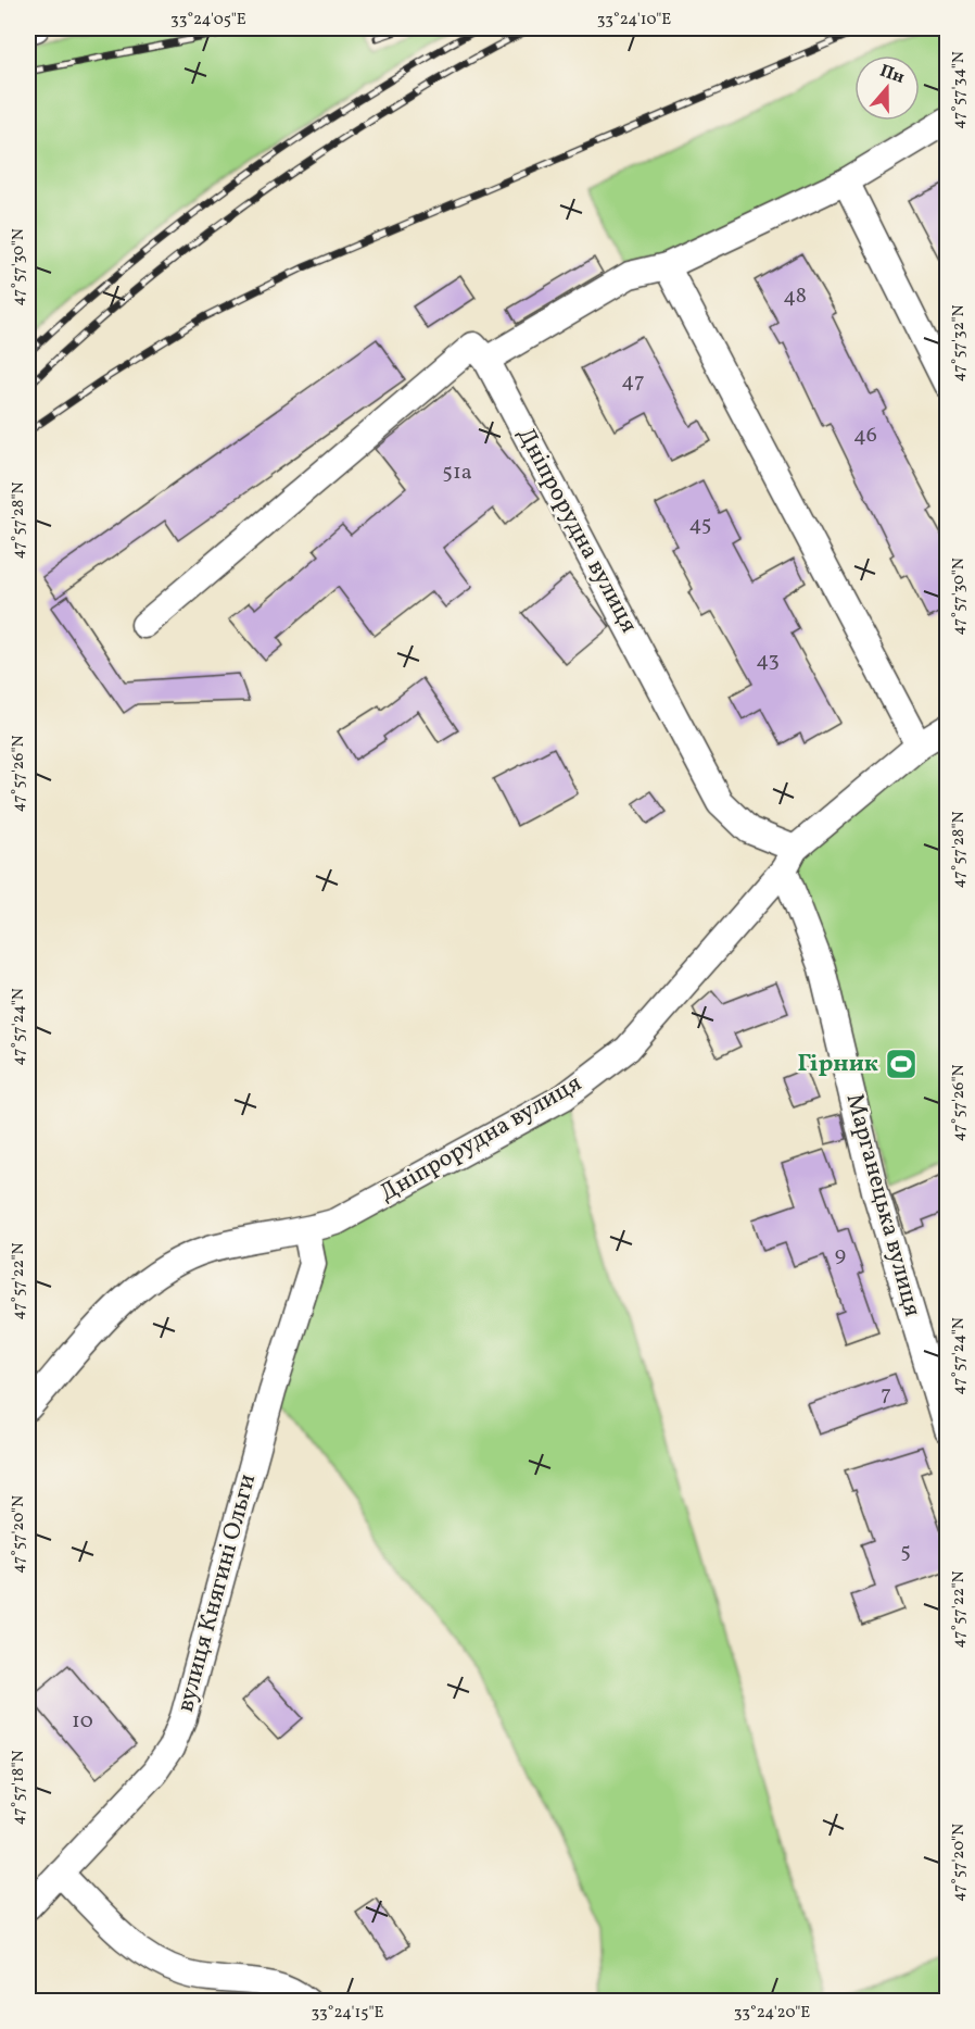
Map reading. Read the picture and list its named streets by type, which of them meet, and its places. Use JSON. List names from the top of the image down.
{
  "streets": {
    "street": ["Дніпрорудна вулиця", "Марганецька вулиця", "вулиця Княгині Ольги"]
  },
  "crossings": [
    ["Дніпрорудна вулиця", "Марганецька вулиця"],
    ["Дніпрорудна вулиця", "вулиця Княгині Ольги"]
  ],
  "places": {
    "sports": ["Гірник"]
  },
  "house_numbers": [
    "48",
    "47",
    "46",
    "51а",
    "45",
    "43",
    "9",
    "7",
    "5",
    "10"
  ],
  "north": "top",
  "coordinates": [
    "33°24'05\"E",
    "33°24'10\"E",
    "47°57'34\"N",
    "47°57'30\"N",
    "47°57'32\"N",
    "47°57'28\"N",
    "47°57'26\"N",
    "47°57'24\"N",
    "47°57'22\"N",
    "47°57'20\"N",
    "47°57'18\"N",
    "33°24'15\"E",
    "33°24'20\"E"
  ]
}
